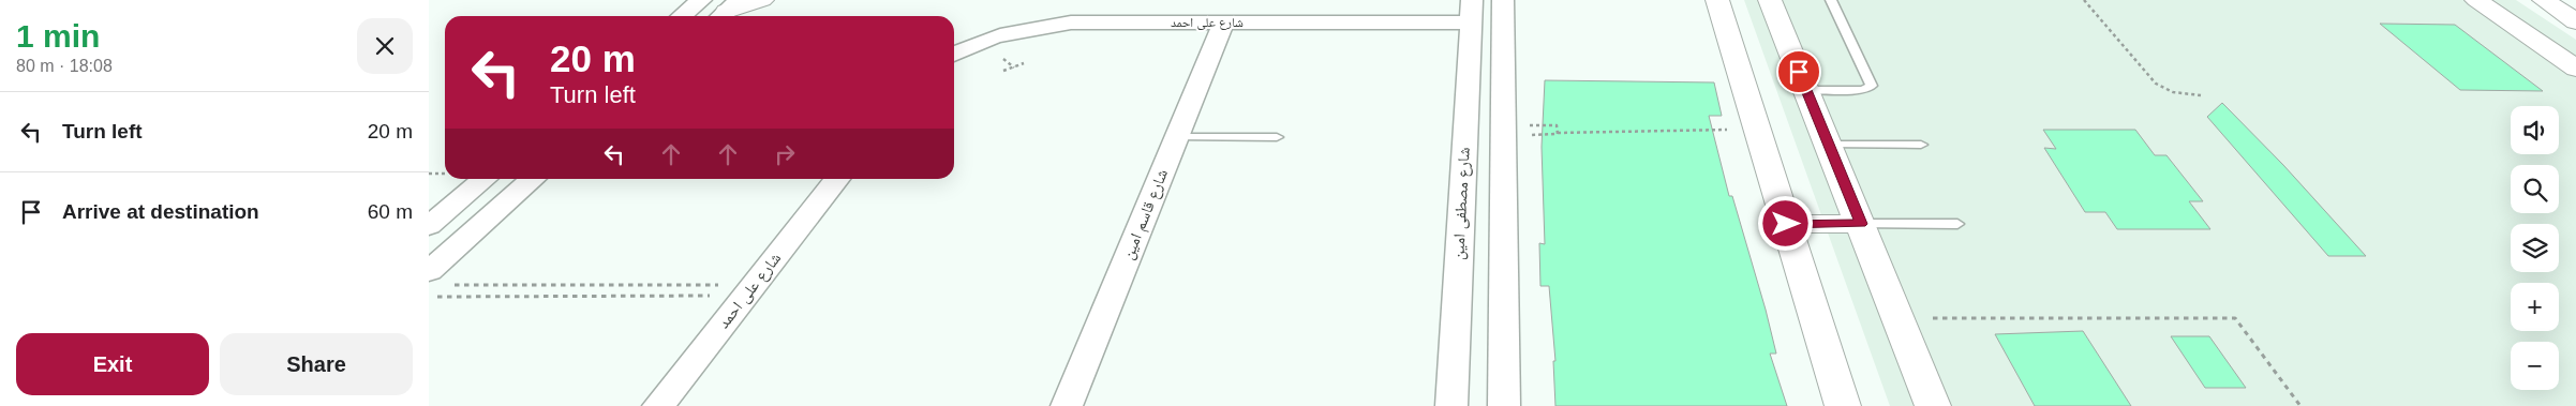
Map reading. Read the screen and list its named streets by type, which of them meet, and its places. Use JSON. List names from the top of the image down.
{
  "streets": {
    "street": ["شارع على احمد", "شارع مصطفى امين", "شارع قاسم امين"]
  },
  "crossings": [
    ["شارع على احمد", "شارع مصطفى امين"],
    ["شارع على احمد", "شارع قاسم امين"]
  ],
  "page": {
    "heading": ["1 min", "80 m · 18:08"],
    "turn": ["20 m", "Turn left"],
    "list": [
      {
        "name": "Turn left",
        "value": "20 m"
      },
      {
        "name": "Arrive at destination",
        "value": "60 m"
      }
    ],
    "map_buttons": ["+", "−"],
    "buttons": ["Exit", "Share"]
  }
}
